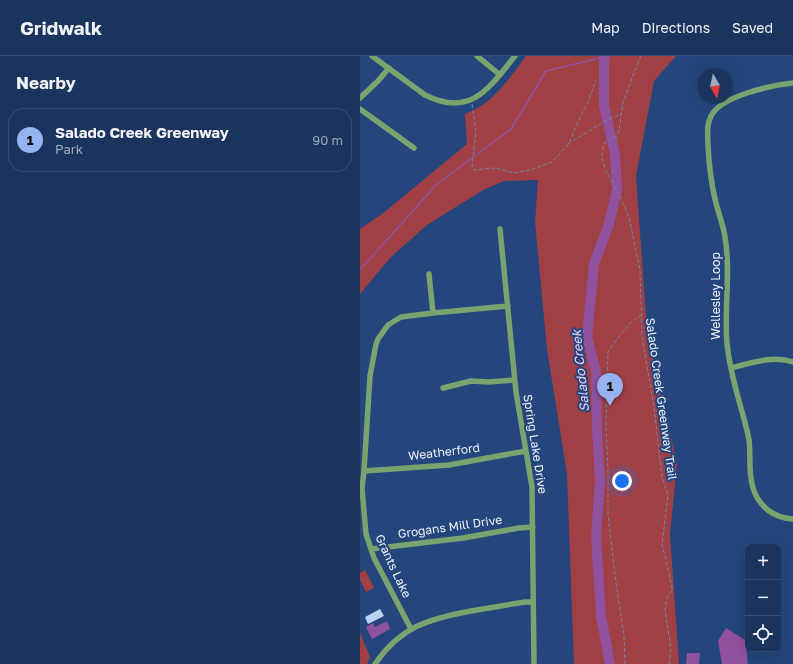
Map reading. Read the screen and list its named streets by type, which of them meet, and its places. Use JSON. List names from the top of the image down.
{
  "streets": {
    "street": [
      "Wellesley Loop",
      "Spring Lake Drive",
      "Weatherford",
      "Grogans Mill Drive",
      "Grants Lake"
    ],
    "path": ["Salado Creek Greenway Trail"]
  },
  "crossings": [
    ["Spring Lake Drive", "Weatherford"],
    ["Spring Lake Drive", "Grogans Mill Drive"],
    ["Spring Lake Drive", "Grants Lake"],
    ["Weatherford", "Grants Lake"],
    ["Grogans Mill Drive", "Grants Lake"]
  ],
  "water": ["Salado Creek"],
  "north": "bottom",
  "page": {
    "header": "Gridwalk",
    "nav": ["Map", "Directions", "Saved"],
    "heading": "Nearby",
    "list": [
      {
        "mark": "1",
        "name": "Salado Creek Greenway",
        "note": "Park",
        "value": "90 m"
      }
    ],
    "pins": "1",
    "map_buttons": ["+", "−"]
  }
}
